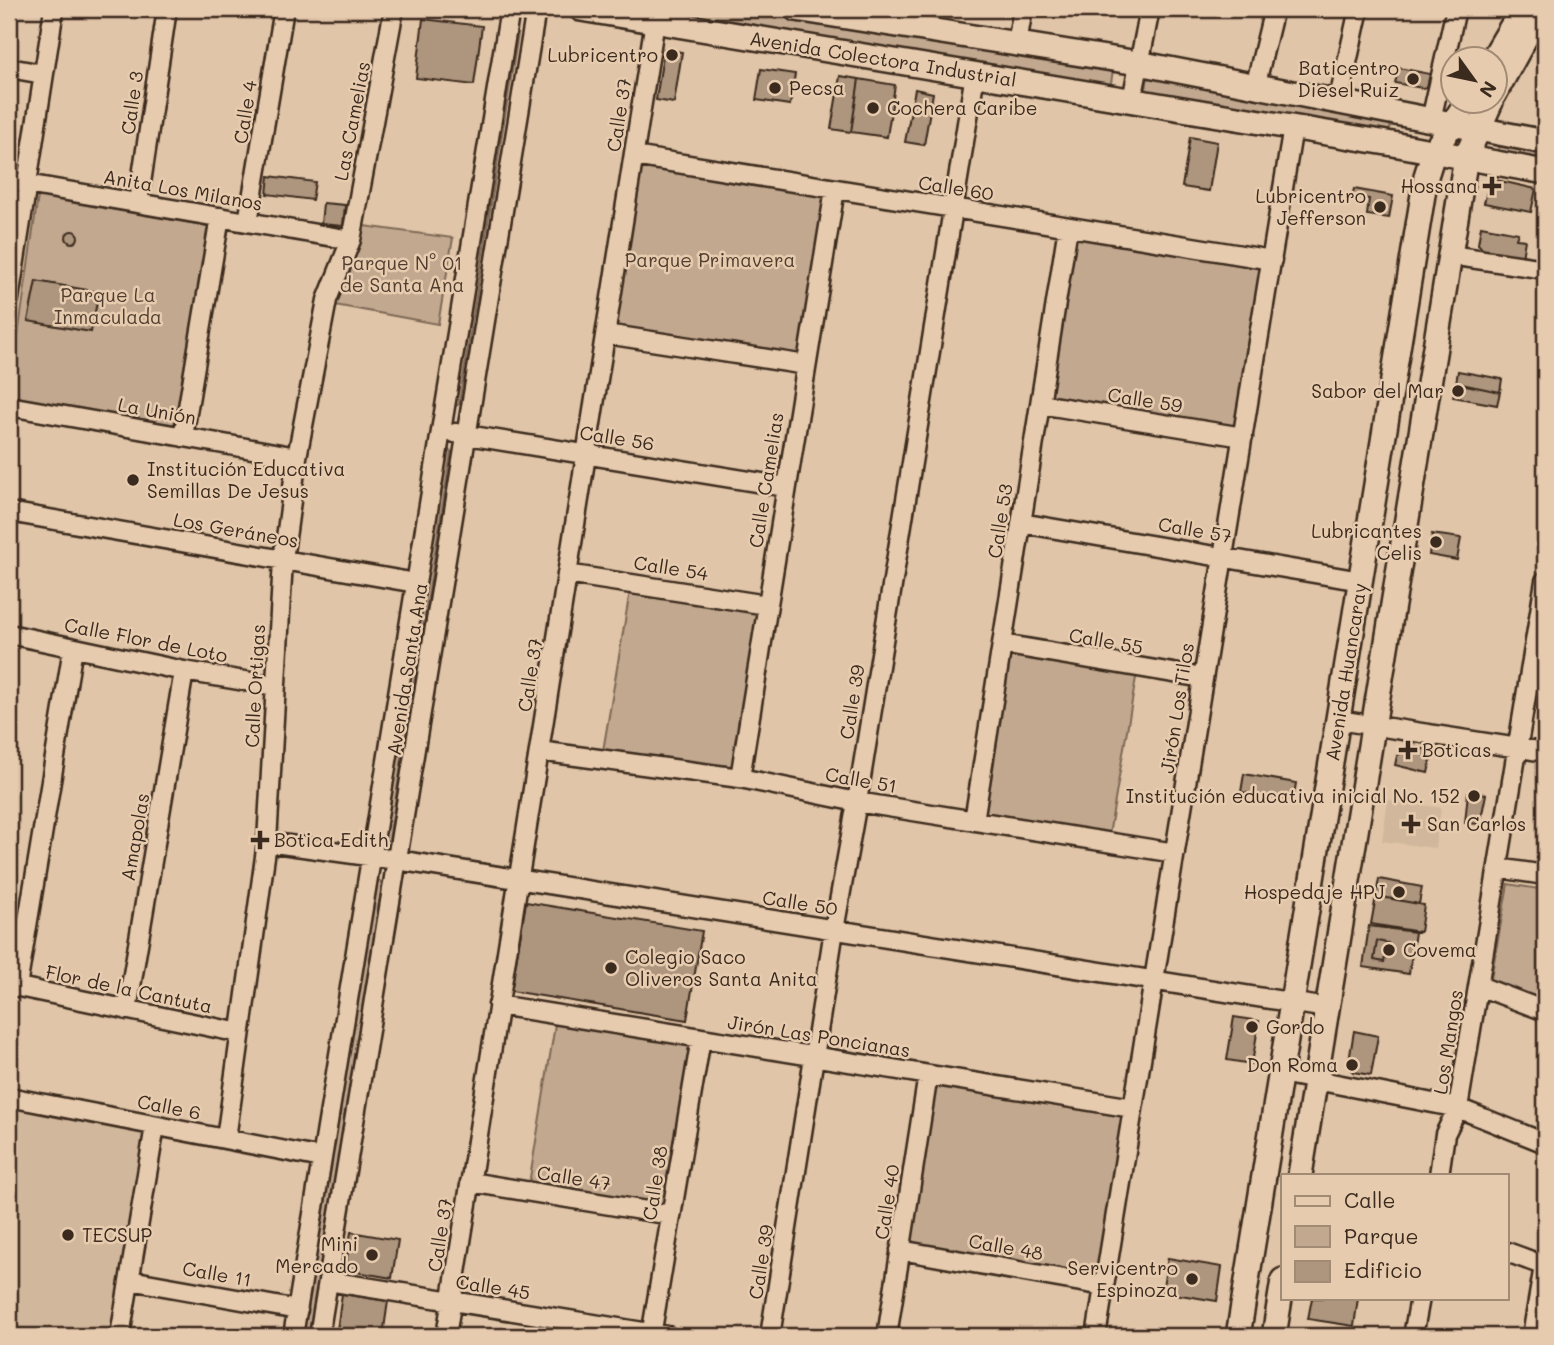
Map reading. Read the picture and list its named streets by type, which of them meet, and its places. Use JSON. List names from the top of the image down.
{
  "streets": {
    "main road": ["Avenida Colectora Industrial", "Avenida Huancaray"],
    "street": [
      "Calle 3",
      "Calle 4",
      "Calle 37",
      "Las Camelias",
      "Calle 60",
      "Anita Los Milanos",
      "Calle 59",
      "La Unión",
      "Calle 56",
      "Calle Camelias",
      "Calle 53",
      "Los Geráneos",
      "Calle 57",
      "Calle 54",
      "Calle Flor de Loto",
      "Calle 55",
      "Avenida Santa Ana",
      "Calle Ortigas",
      "Calle 39",
      "Jirón Los Tilos",
      "Calle 51",
      "Amapolas",
      "Calle 50",
      "Flor de la Cantuta",
      "Jirón Las Poncianas",
      "Los Mangos",
      "Calle 6",
      "Calle 47",
      "Calle 38",
      "Calle 40",
      "Calle 48",
      "Calle 11",
      "Calle 45"
    ]
  },
  "crossings": [
    ["Avenida Colectora Industrial", "Calle 37"],
    ["Avenida Colectora Industrial", "Avenida Huancaray"],
    ["Avenida Colectora Industrial", "Calle 39"],
    ["Avenida Colectora Industrial", "Jirón Los Tilos"],
    ["Calle 3", "Anita Los Milanos"],
    ["Calle 4", "Anita Los Milanos"],
    ["Calle 37", "Calle 60"],
    ["Calle 37", "Calle 56"],
    ["Calle 37", "Calle 54"],
    ["Calle 37", "Calle 51"],
    ["Calle 37", "Calle 50"],
    ["Calle 37", "Jirón Las Poncianas"],
    ["Calle 37", "Calle 47"],
    ["Calle 37", "Calle 45"],
    ["Las Camelias", "Anita Los Milanos"],
    ["Las Camelias", "Calle Ortigas"],
    ["Calle 60", "Calle Camelias"],
    ["Calle 60", "Calle 53"],
    ["Calle 60", "Calle 39"],
    ["Calle 60", "Jirón Los Tilos"],
    ["Anita Los Milanos", "Calle Ortigas"],
    ["Calle 59", "Calle 53"],
    ["Calle 59", "Jirón Los Tilos"],
    ["La Unión", "Calle Ortigas"],
    ["Calle 56", "Calle Camelias"],
    ["Calle 56", "Avenida Santa Ana"],
    ["Calle Camelias", "Calle 54"],
    ["Calle Camelias", "Calle 51"],
    ["Calle 53", "Calle 57"],
    ["Calle 53", "Calle 55"],
    ["Calle 53", "Calle 51"],
    ["Los Geráneos", "Avenida Santa Ana"],
    ["Los Geráneos", "Calle Ortigas"],
    ["Calle 57", "Avenida Huancaray"],
    ["Calle 57", "Jirón Los Tilos"],
    ["Calle Flor de Loto", "Calle Ortigas"],
    ["Calle Flor de Loto", "Amapolas"],
    ["Calle 55", "Jirón Los Tilos"],
    ["Avenida Santa Ana", "Calle 50"],
    ["Avenida Santa Ana", "Calle 6"],
    ["Avenida Santa Ana", "Calle 11"],
    ["Avenida Santa Ana", "Calle 45"],
    ["Avenida Huancaray", "Calle 50"],
    ["Calle Ortigas", "Calle 50"],
    ["Calle Ortigas", "Flor de la Cantuta"],
    ["Calle Ortigas", "Calle 6"],
    ["Calle 39", "Calle 51"],
    ["Calle 39", "Calle 50"],
    ["Calle 39", "Jirón Las Poncianas"],
    ["Jirón Los Tilos", "Calle 51"],
    ["Jirón Los Tilos", "Calle 50"],
    ["Jirón Los Tilos", "Jirón Las Poncianas"],
    ["Jirón Los Tilos", "Calle 48"],
    ["Amapolas", "Flor de la Cantuta"],
    ["Jirón Las Poncianas", "Calle 38"],
    ["Jirón Las Poncianas", "Calle 40"],
    ["Calle 47", "Calle 38"],
    ["Calle 38", "Calle 45"],
    ["Calle 40", "Calle 48"]
  ],
  "parks": ["Parque Primavera", "Parque N° 01 de Santa Ana", "Parque La Inmaculada"],
  "places": {
    "other": [
      "Lubricentro",
      "Baticentro Diesel Ruiz",
      "Pecsa",
      "Cochera Caribe",
      "Lubricentro Jefferson",
      "Sabor del Mar",
      "Institución Educativa Semillas De Jesus",
      "Lubricantes Celis",
      "Institución educativa inicial No. 152",
      "Hospedaje HPJ",
      "Covema",
      "Colegio Saco Oliveros Santa Anita",
      "Gordo",
      "Don Roma",
      "TECSUP",
      "Mini Mercado",
      "Servicentro Espinoza"
    ],
    "health": [
      "Hossana",
      "Boticas",
      "San Carlos",
      "Botica Edith"
    ]
  },
  "legend": ["Calle", "Parque", "Edificio"],
  "north": "bottom right"
}
